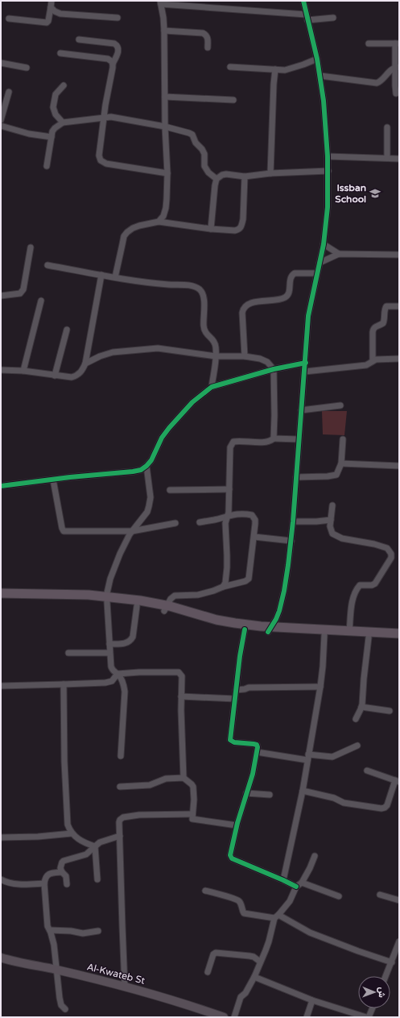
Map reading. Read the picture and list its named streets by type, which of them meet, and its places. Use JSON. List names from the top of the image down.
{
  "streets": {
    "street": ["Al-Kwateb St"]
  },
  "places": {
    "school or university": ["Issban School"]
  },
  "north": "right"
}
